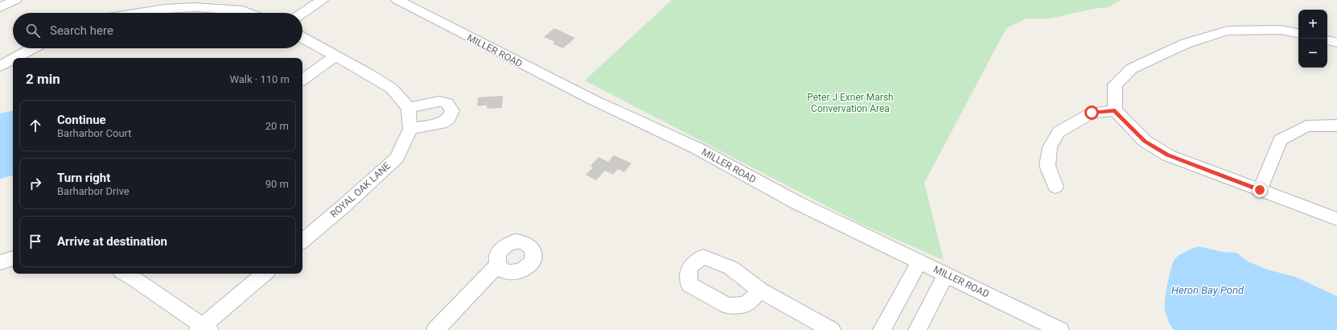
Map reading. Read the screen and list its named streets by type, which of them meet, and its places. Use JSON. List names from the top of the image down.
{
  "streets": {
    "street": ["MILLER ROAD", "ROYAL OAK LANE"]
  },
  "water": ["Heron Bay Pond"],
  "parks": ["Peter J Exner Marsh Convervation Area"],
  "page": {
    "map_buttons": ["+", "−"],
    "search": "Search here",
    "heading": ["2 min", "Walk · 110 m"],
    "list": [
      ["Continue", "Barharbor Court", "20 m"],
      ["Turn right", "Barharbor Drive", "90 m"],
      "Arrive at destination"
    ]
  }
}
